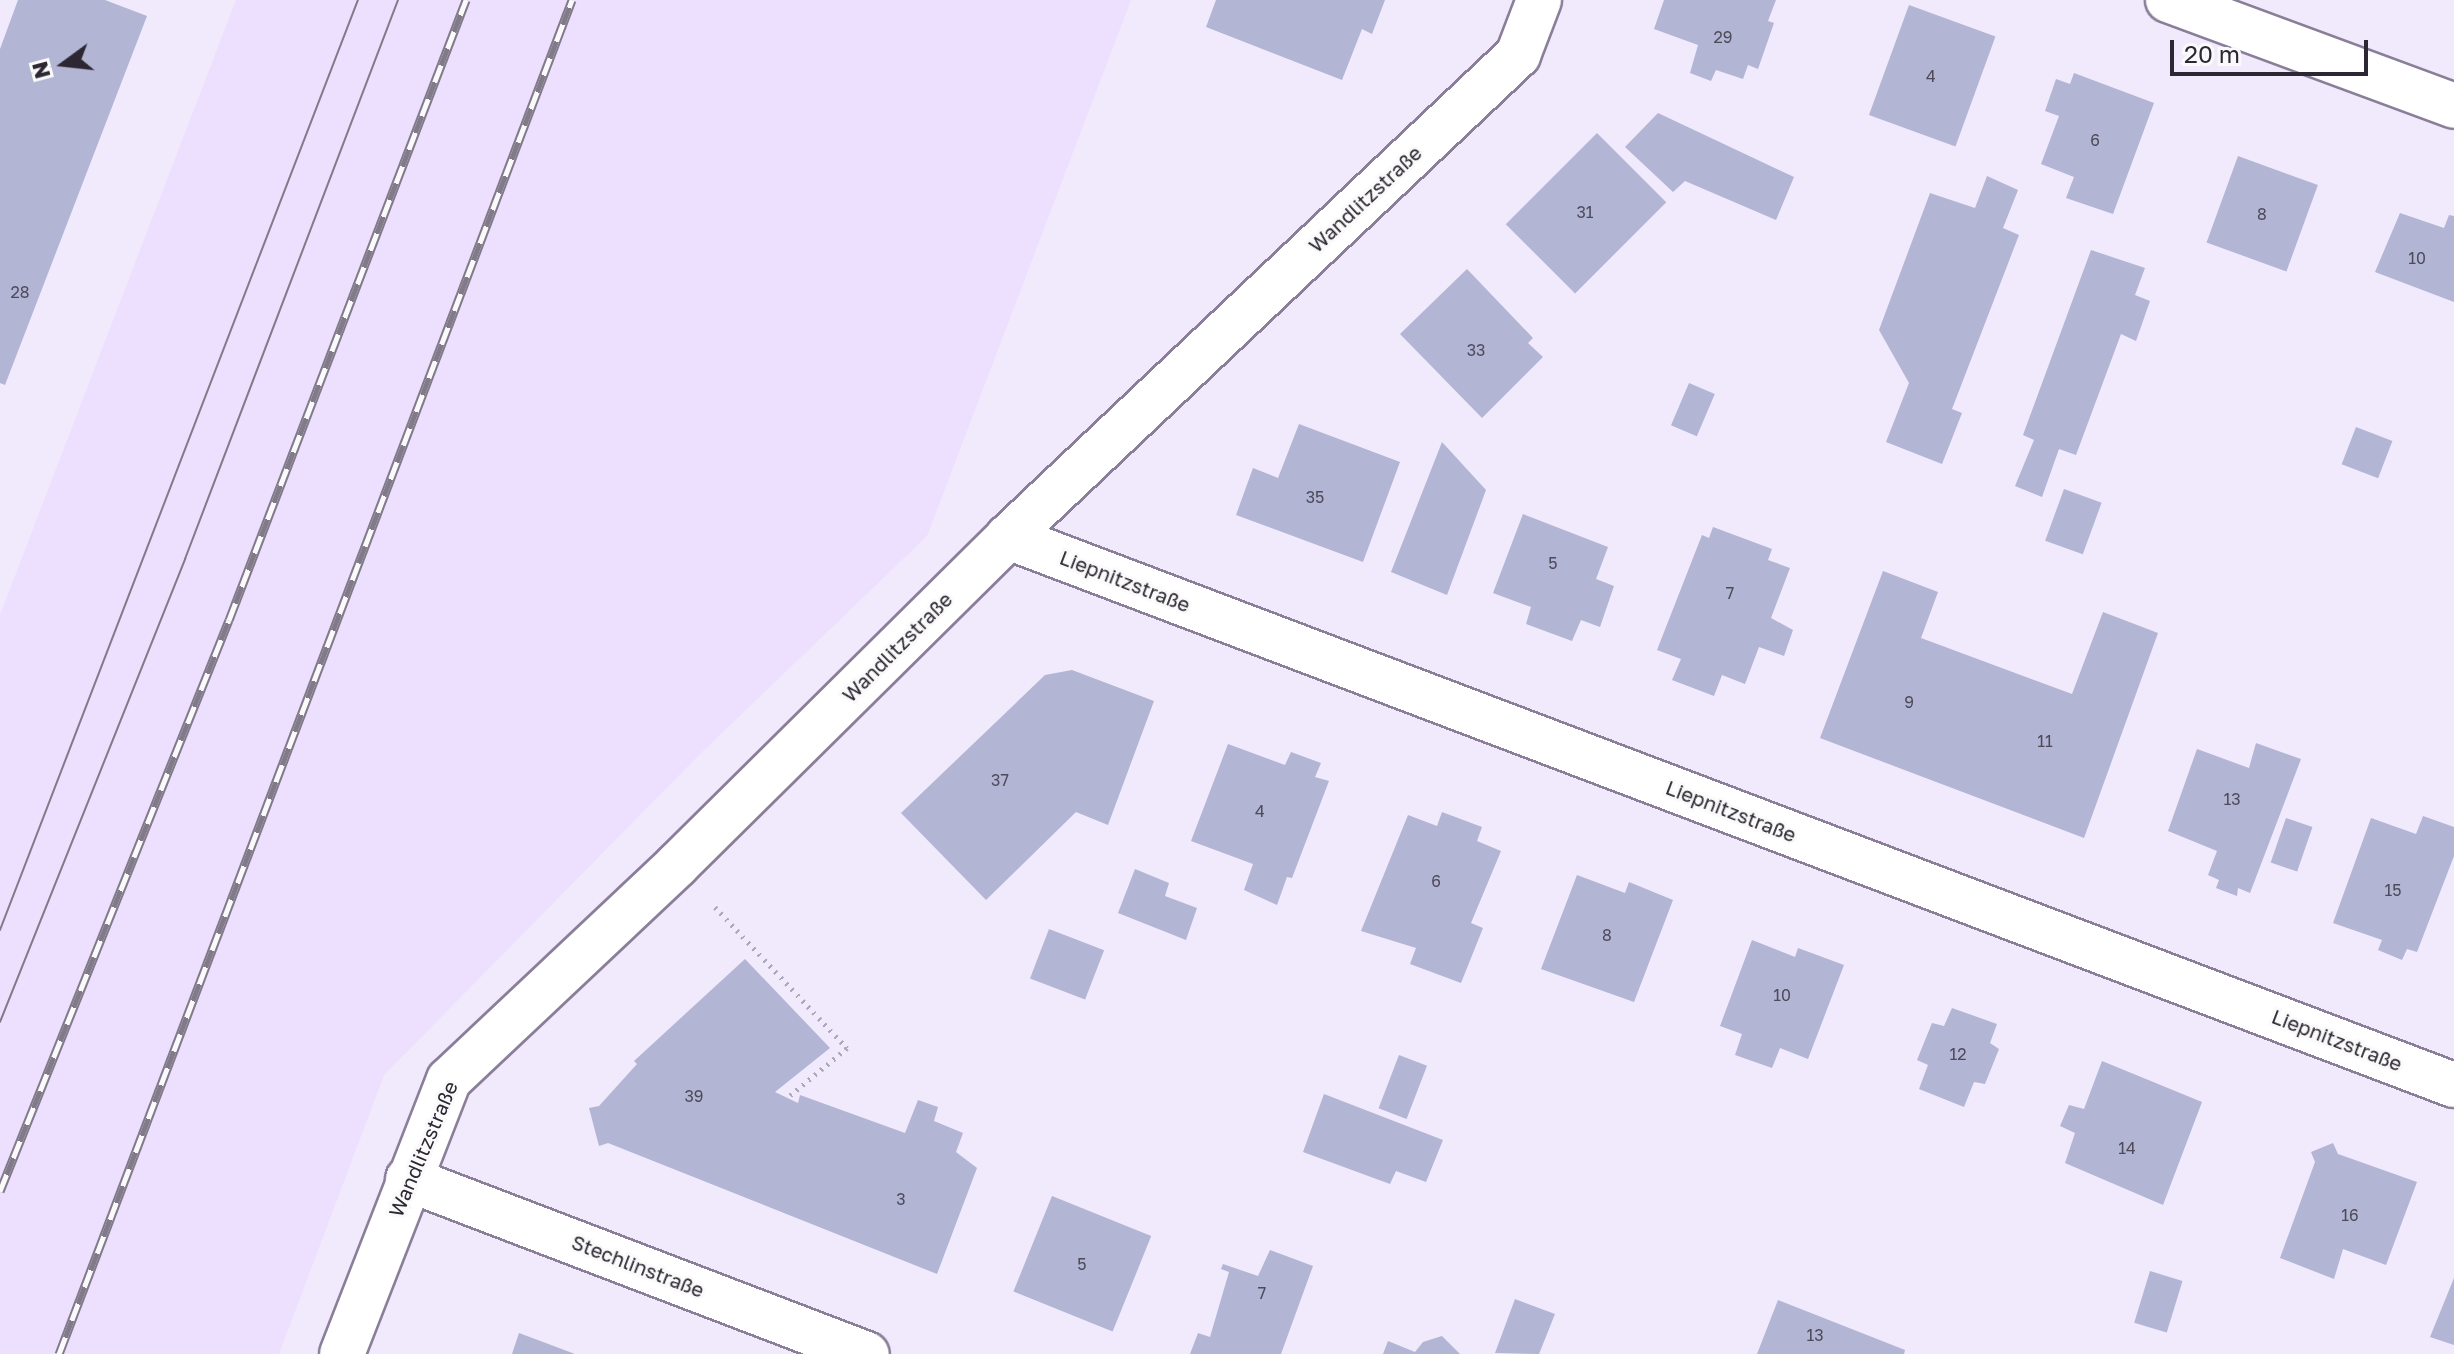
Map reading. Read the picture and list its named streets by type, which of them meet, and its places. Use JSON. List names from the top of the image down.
{
  "streets": {
    "street": ["Wandlitzstraße", "Liepnitzstraße", "Stechlinstraße"]
  },
  "crossings": [
    ["Wandlitzstraße", "Liepnitzstraße"],
    ["Wandlitzstraße", "Stechlinstraße"]
  ],
  "house_numbers": [
    "29",
    "4",
    "6",
    "31",
    "8",
    "10",
    "28",
    "33",
    "35",
    "5",
    "7",
    "9",
    "11",
    "37",
    "13",
    "4",
    "6",
    "15",
    "8",
    "10",
    "12",
    "39",
    "14",
    "3",
    "16",
    "5",
    "7",
    "13"
  ],
  "scale_bar": "20 m",
  "north": "left"
}
